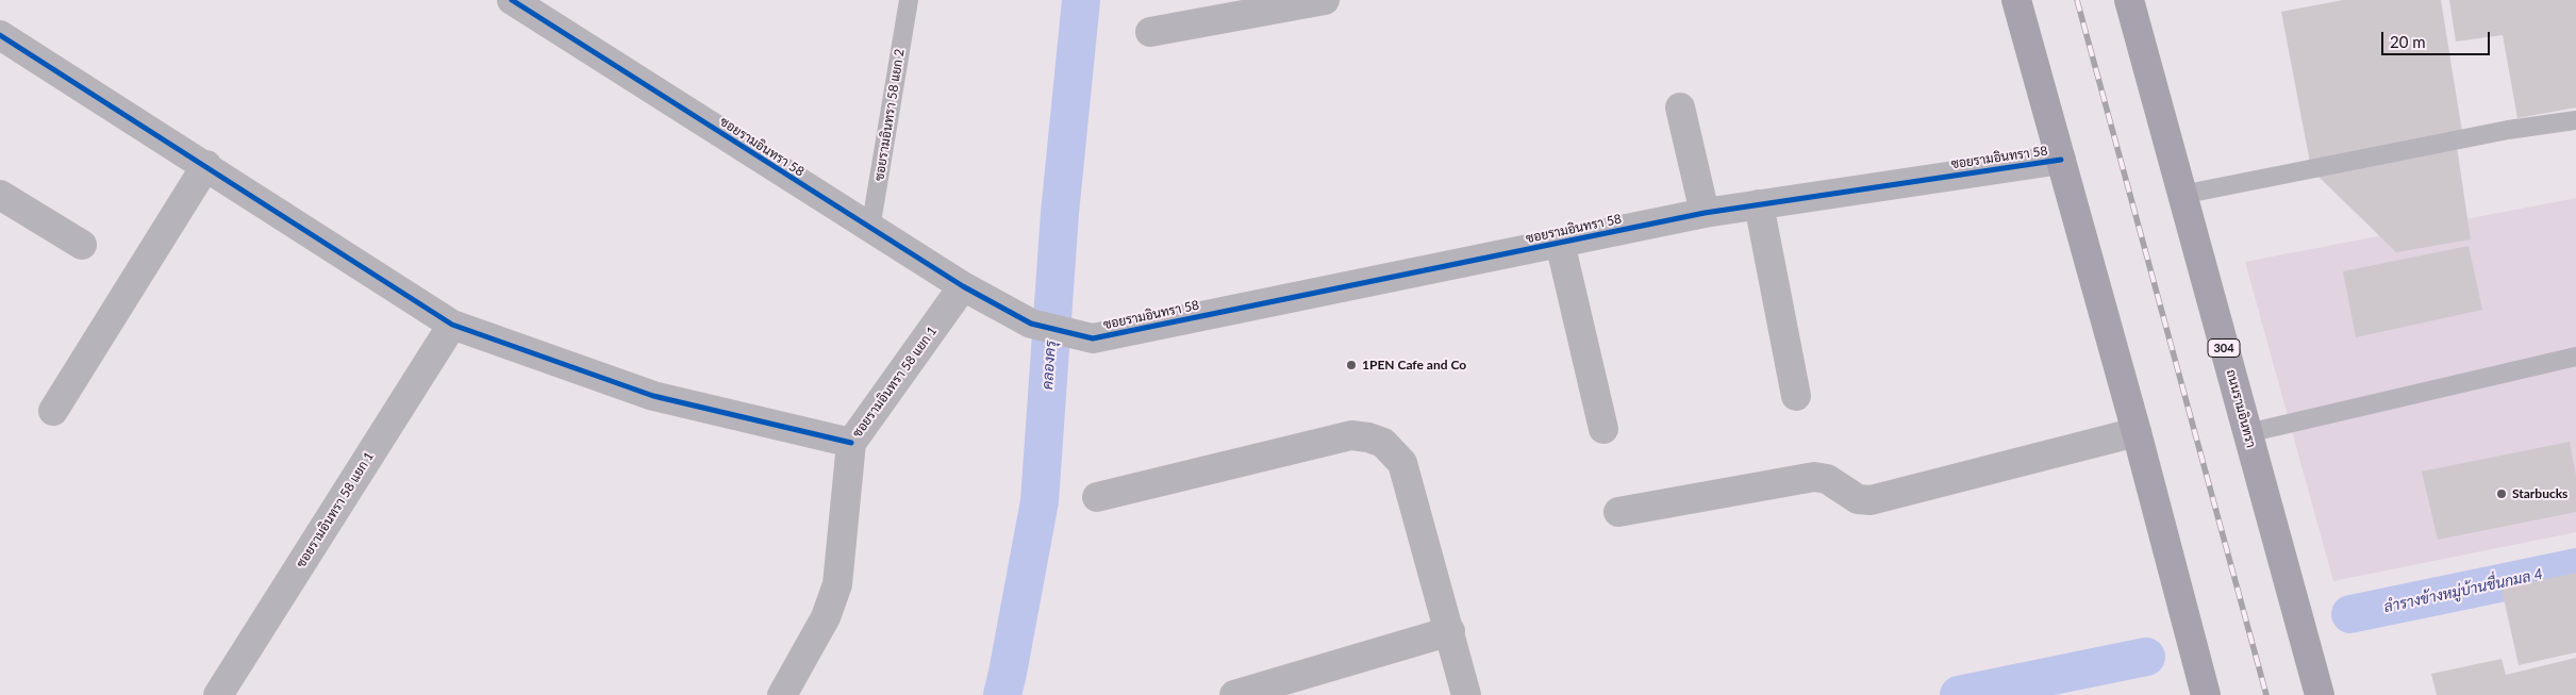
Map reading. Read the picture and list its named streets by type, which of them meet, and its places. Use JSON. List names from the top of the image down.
{
  "streets": {
    "main road": ["304", "ถนนรามอินทรา"],
    "street": ["ซอยรามอินทรา 58", "ซอยรามอินทรา 58 แยก 1"],
    "lane": ["ซอยรามอินทรา 58 แยก 2"]
  },
  "crossings": [
    ["ซอยรามอินทรา 58 แยก 2", "ซอยรามอินทรา 58"],
    ["ซอยรามอินทรา 58", "ซอยรามอินทรา 58 แยก 1"]
  ],
  "water": ["คลองครุ", "ลำรางข้างหมู่บ้านชื่นกมล 4"],
  "places": ["1PEN Cafe and Co", "Starbucks"],
  "scale_bar": "20 m"
}
